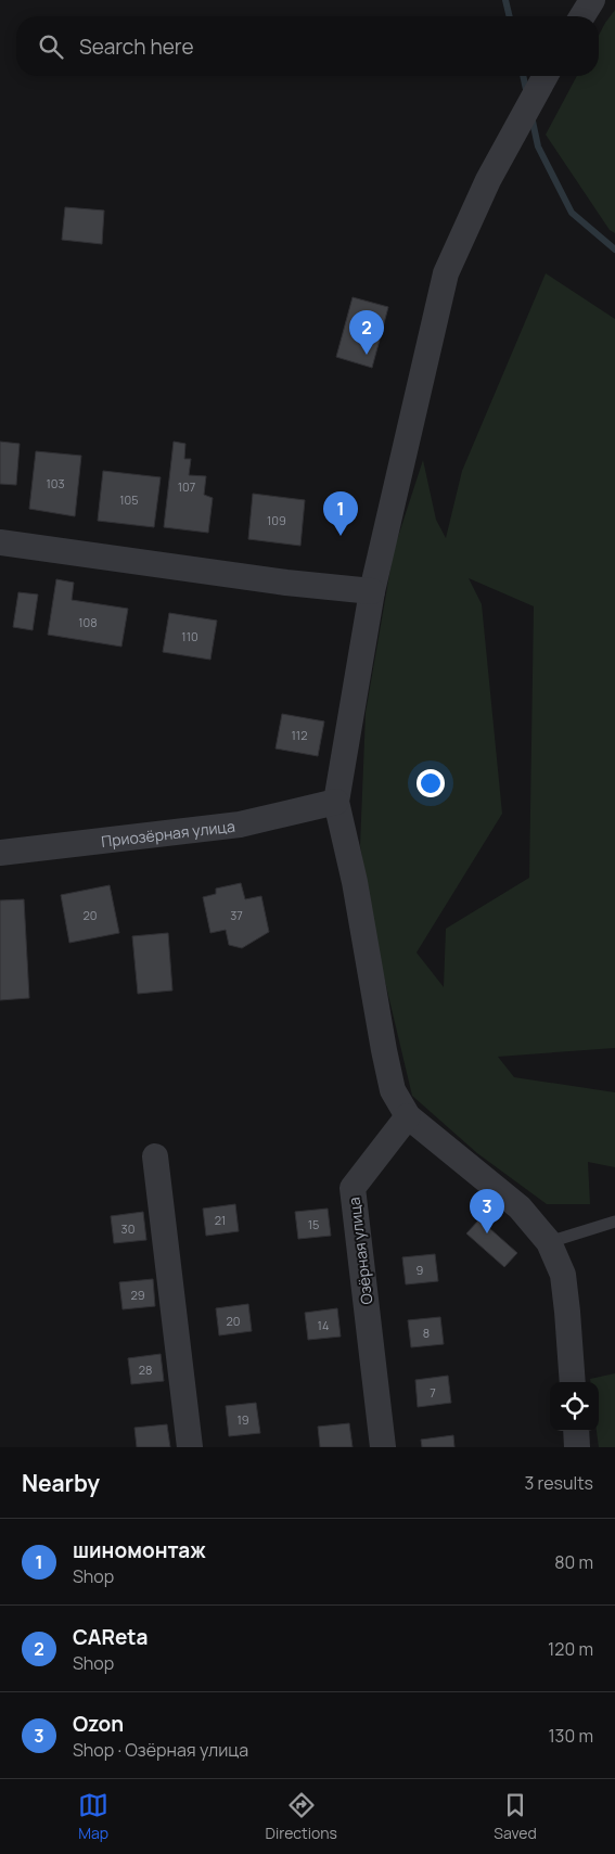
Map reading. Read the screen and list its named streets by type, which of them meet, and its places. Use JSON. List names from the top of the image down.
{
  "streets": {
    "street": ["Приозёрная улица", "Озёрная улица"]
  },
  "house_numbers": [
    "103",
    "107",
    "105",
    "109",
    "108",
    "110",
    "112",
    "20",
    "37",
    "21",
    "15",
    "30",
    "9",
    "29",
    "20",
    "14",
    "8",
    "28",
    "7",
    "19"
  ],
  "page": {
    "search": "Search here",
    "pins": ["2", "1", "3"],
    "heading": ["Nearby", "3 results"],
    "list": [
      {
        "mark": "1",
        "name": "шиномонтаж",
        "note": "Shop",
        "value": "80 m"
      },
      {
        "mark": "2",
        "name": "CAReta",
        "note": "Shop",
        "value": "120 m"
      },
      {
        "mark": "3",
        "name": "Ozon",
        "note": "Shop · Озёрная улица",
        "value": "130 m"
      }
    ],
    "nav": ["Map", "Directions", "Saved"]
  }
}
